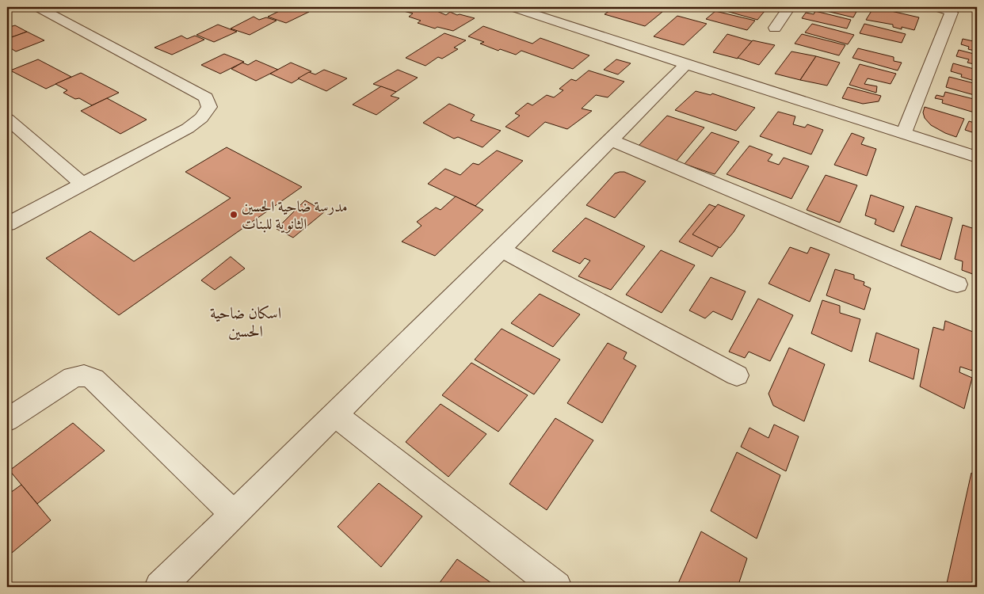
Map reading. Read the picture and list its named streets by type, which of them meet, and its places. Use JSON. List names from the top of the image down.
{
  "districts": ["اسكان ضاحية الحسين"],
  "places": ["مدرسة ضاحية الحسين الثانوية للبنات"]
}
